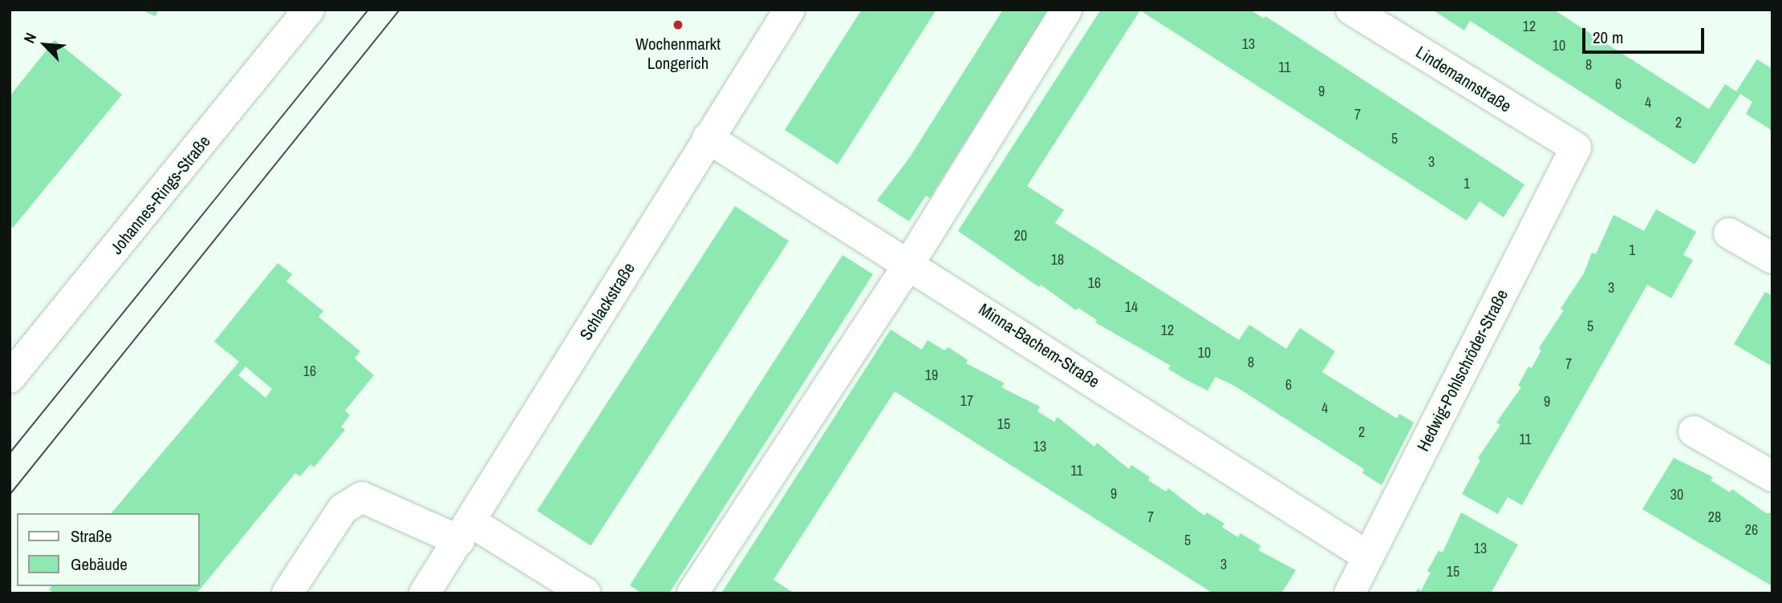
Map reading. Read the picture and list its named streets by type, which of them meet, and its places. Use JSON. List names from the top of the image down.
{
  "streets": {
    "street": [
      "Lindemannstraße",
      "Johannes-Rings-Straße",
      "Schlackstraße",
      "Minna-Bachem-Straße",
      "Hedwig-Pohlschröder-Straße"
    ]
  },
  "crossings": [
    ["Lindemannstraße", "Hedwig-Pohlschröder-Straße"],
    ["Schlackstraße", "Minna-Bachem-Straße"],
    ["Minna-Bachem-Straße", "Hedwig-Pohlschröder-Straße"]
  ],
  "places": ["Wochenmarkt Longerich"],
  "house_numbers": [
    "12",
    "13",
    "10",
    "8",
    "11",
    "6",
    "9",
    "4",
    "7",
    "2",
    "5",
    "3",
    "1",
    "20",
    "1",
    "18",
    "16",
    "3",
    "14",
    "5",
    "12",
    "10",
    "8",
    "7",
    "16",
    "19",
    "6",
    "17",
    "9",
    "4",
    "15",
    "2",
    "11",
    "13",
    "11",
    "9",
    "30",
    "7",
    "28",
    "26",
    "5",
    "13",
    "3",
    "15"
  ],
  "legend": ["Straße", "Gebäude"],
  "scale_bar": "20 m",
  "north": "top left"
}
